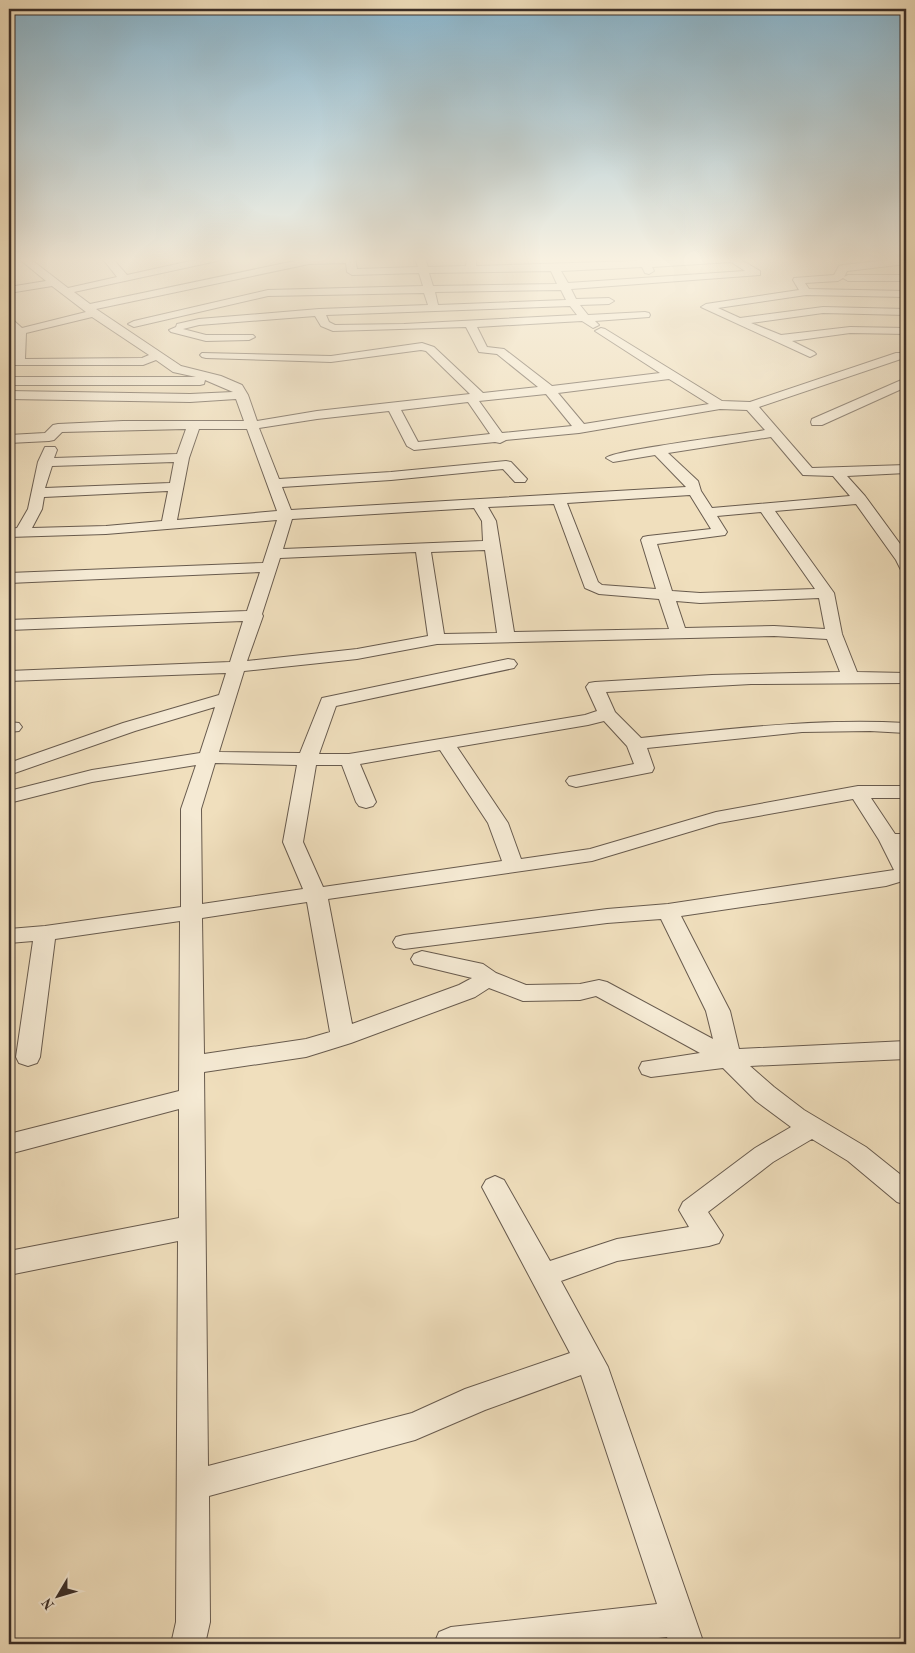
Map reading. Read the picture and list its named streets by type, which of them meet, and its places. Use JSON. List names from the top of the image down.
{
  "north": "bottom left"
}
